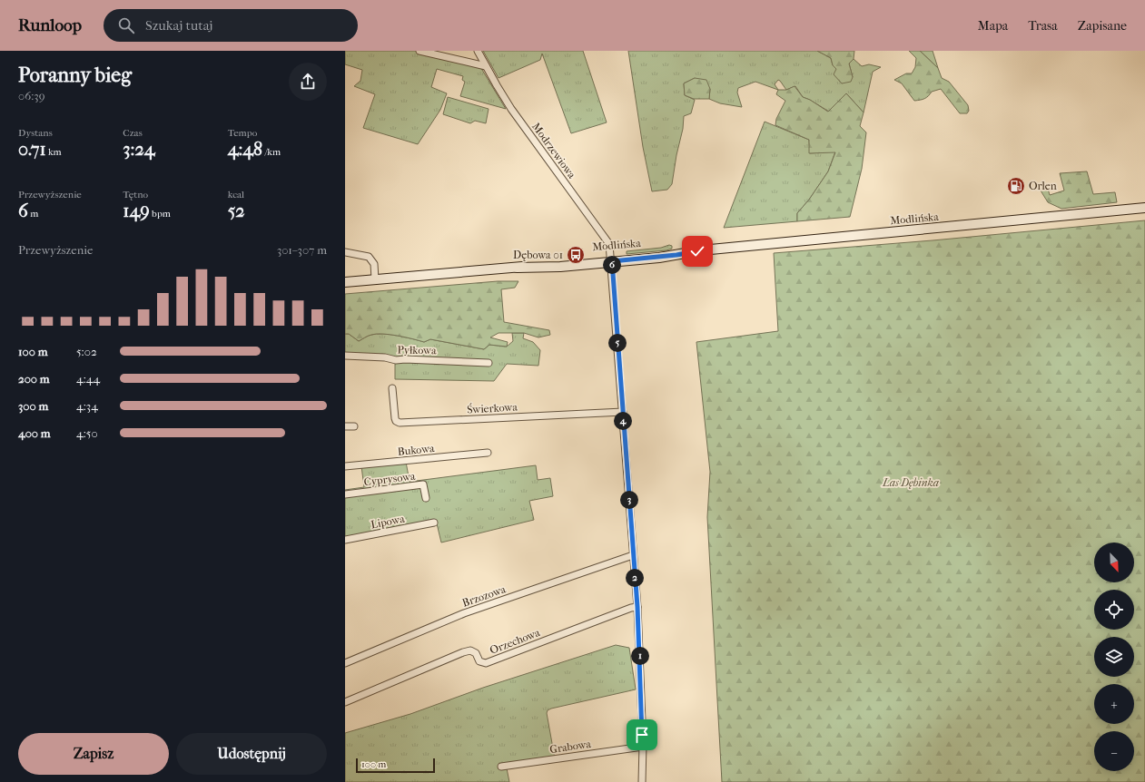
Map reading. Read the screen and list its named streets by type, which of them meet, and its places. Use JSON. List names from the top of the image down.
{
  "streets": {
    "main road": ["Modlińska"],
    "street": [
      "Modrzewiowa",
      "Pyłkowa",
      "Świerkowa",
      "Bukowa",
      "Cyprysowa",
      "Lipowa",
      "Brzozowa",
      "Orzechowa",
      "Grabowa"
    ]
  },
  "crossings": [
    ["Modrzewiowa", "Modlińska"],
    ["Modrzewiowa", "Świerkowa"],
    ["Modrzewiowa", "Brzozowa"],
    ["Modrzewiowa", "Orzechowa"],
    ["Modrzewiowa", "Grabowa"]
  ],
  "parks": ["Las Dębinka"],
  "places": {
    "fuel station": ["Orlen"],
    "bus stop": ["Dębowa 01"]
  },
  "scale_bar": "100 m",
  "north": "bottom right",
  "page": {
    "header": "Runloop",
    "search": "Szukaj tutaj",
    "nav": ["Mapa", "Trasa", "Zapisane"],
    "heading": ["Poranny bieg", "06:39"],
    "stats": [
      ["Dystans", "0.71 km"],
      ["Czas", "3:24"],
      ["Tempo", "4:48 /km"],
      ["Przewyższenie", "6 m"],
      ["Tętno", "149 bpm"],
      ["kcal", "52"]
    ],
    "chart": ["Przewyższenie", "301–307 m"],
    "pins": [
      "6",
      "5",
      "4",
      "3",
      "2",
      "1"
    ],
    "list": [
      {
        "name": "100 m",
        "note": "5:02"
      },
      {
        "name": "200 m",
        "note": "4:44"
      },
      {
        "name": "300 m",
        "note": "4:34"
      },
      {
        "name": "400 m",
        "note": "4:50"
      }
    ],
    "map_buttons": ["+", "−"],
    "buttons": ["Zapisz", "Udostępnij"],
    "scale": "100 m"
  }
}
